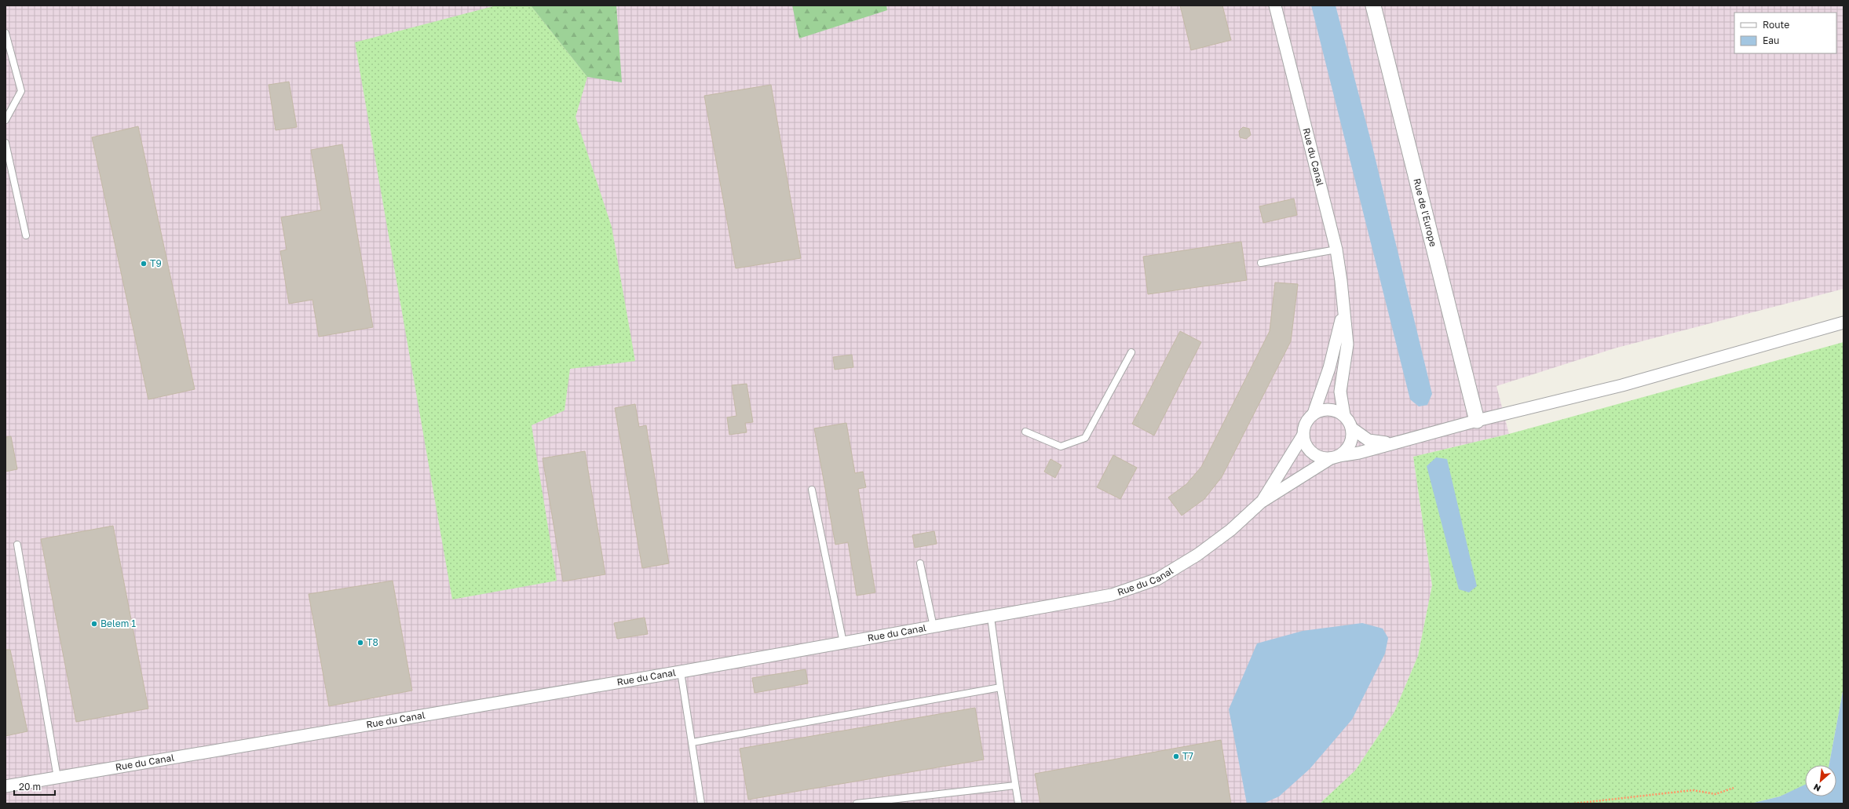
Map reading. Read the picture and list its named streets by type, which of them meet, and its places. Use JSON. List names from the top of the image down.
{
  "streets": {
    "street": ["Rue du Canal", "Rue de l'Europe"]
  },
  "places": [
    "T9",
    "Belem 1",
    "T8",
    "T7"
  ],
  "legend": ["Route", "Eau"],
  "scale_bar": "20 m",
  "north": "bottom left"
}
